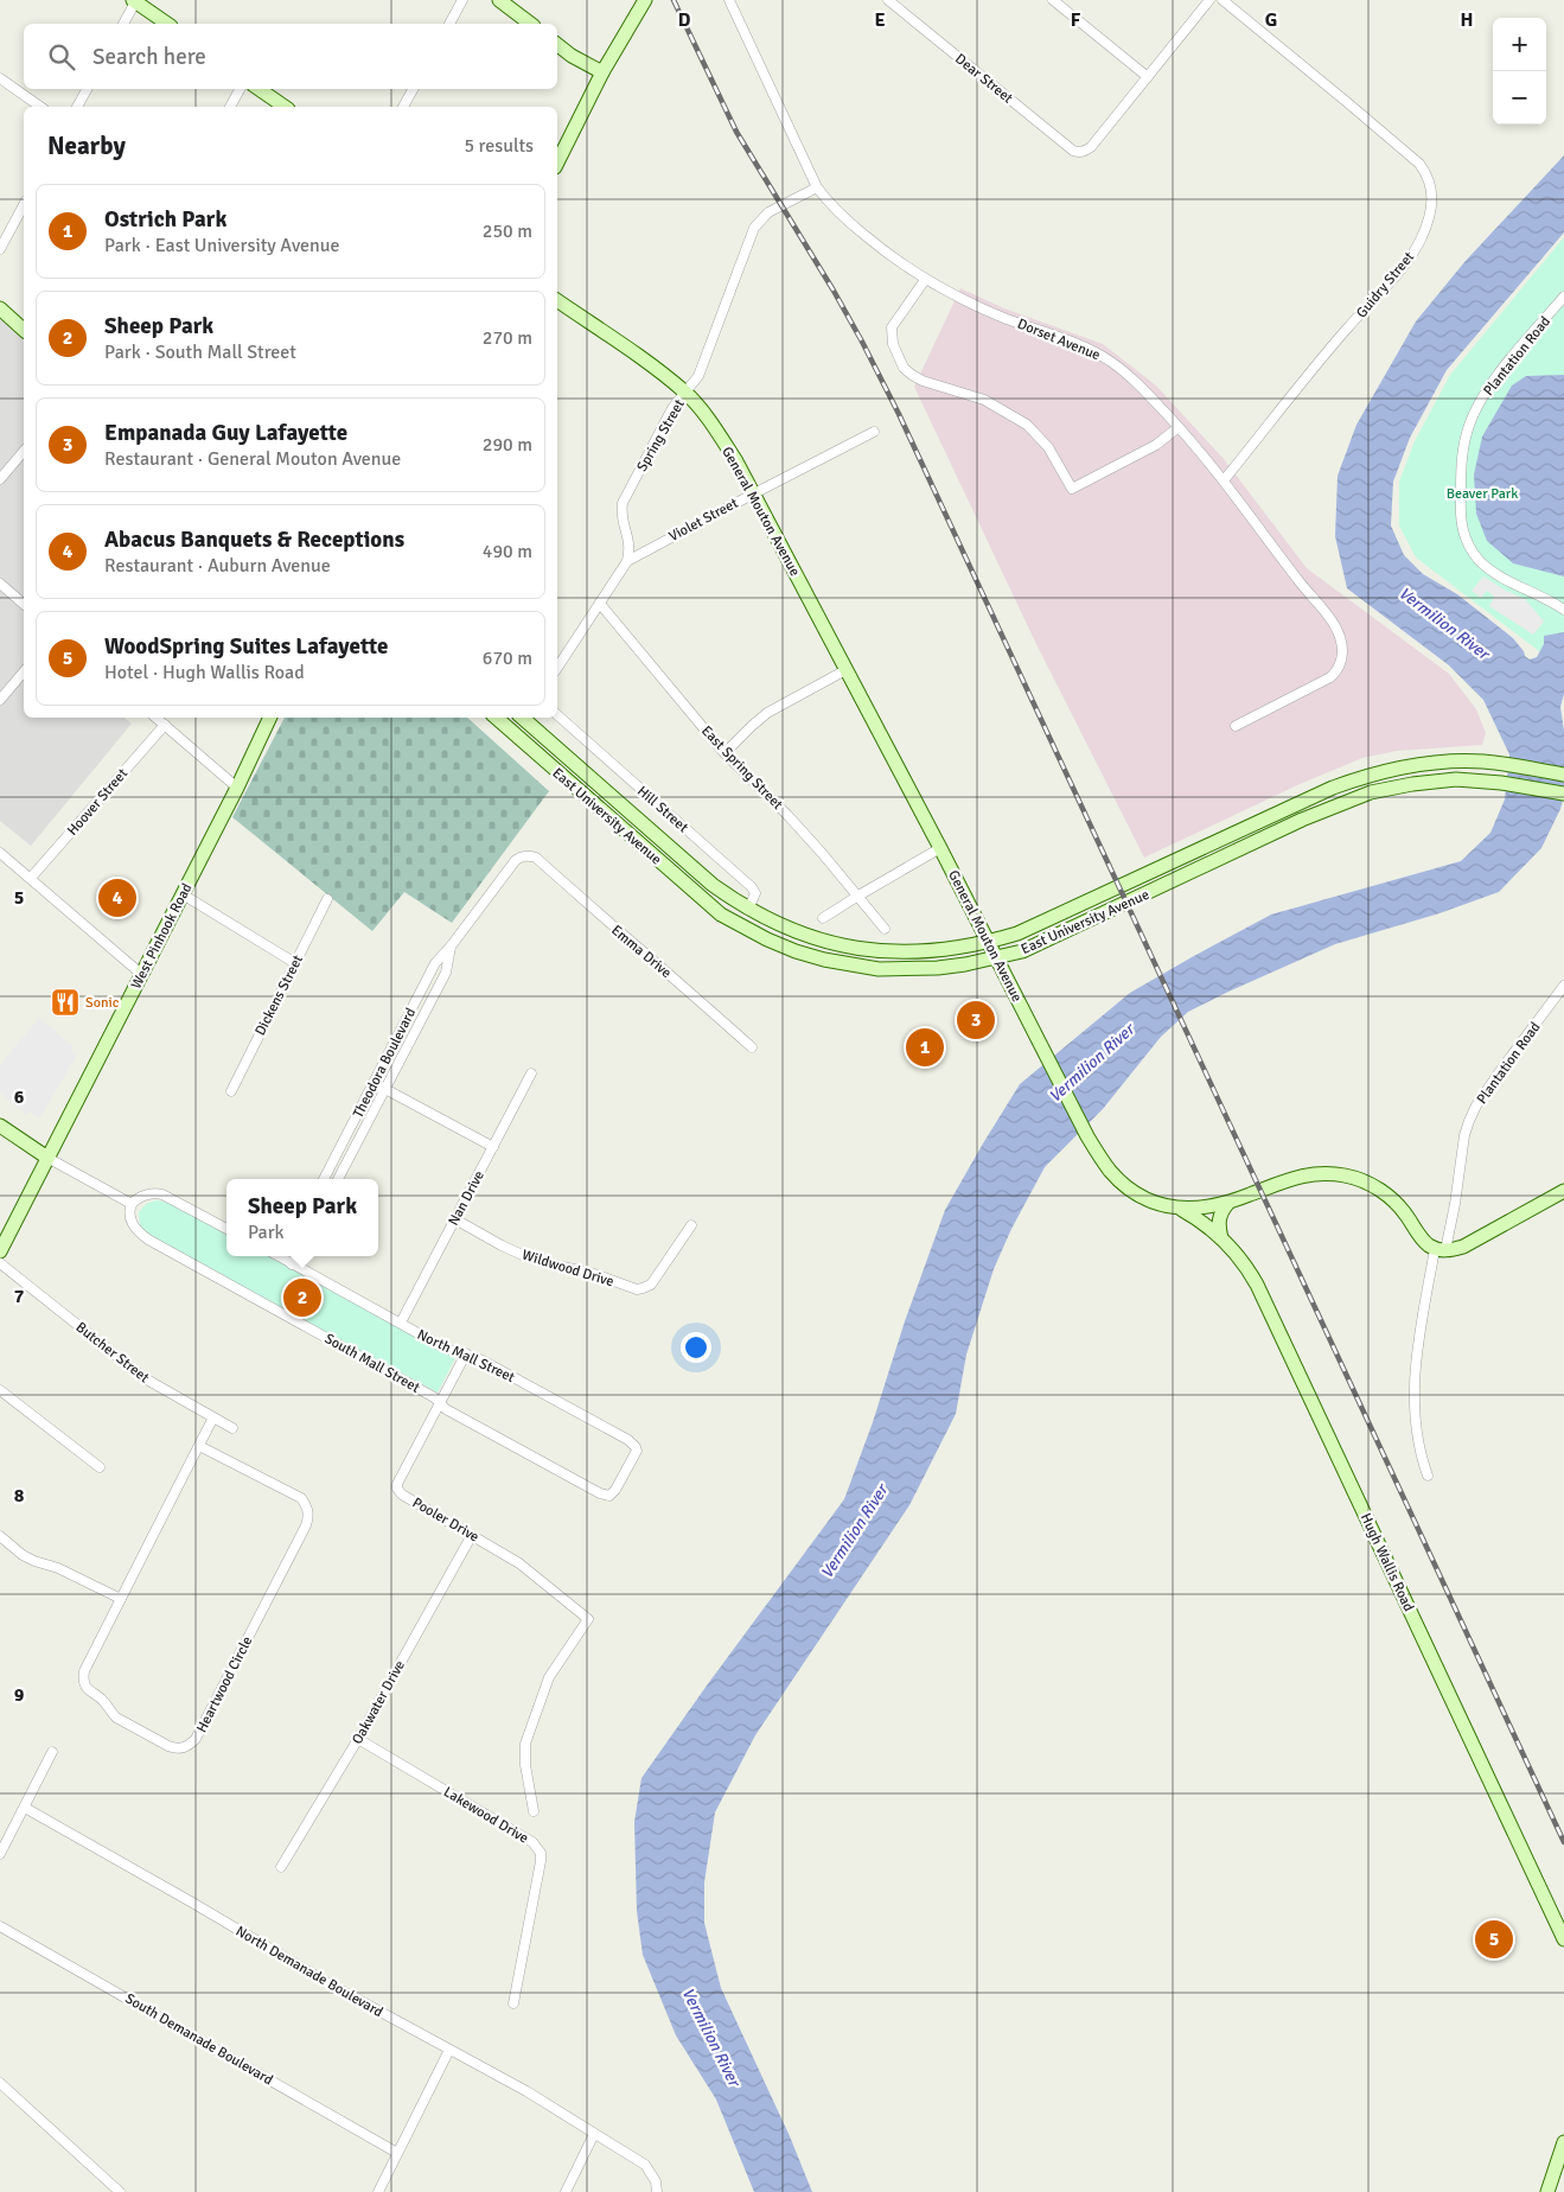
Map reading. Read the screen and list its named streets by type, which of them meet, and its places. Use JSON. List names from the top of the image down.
{
  "streets": {
    "main road": [
      "General Mouton Avenue",
      "East University Avenue",
      "West Pinhook Road",
      "Hugh Wallis Road"
    ],
    "street": [
      "Dear Street",
      "Guidry Street",
      "Dorset Avenue",
      "Plantation Road",
      "Spring Street",
      "Violet Street",
      "East Spring Street",
      "Hoover Street",
      "Hill Street",
      "Emma Drive",
      "Dickens Street",
      "Theodora Boulevard",
      "Nan Drive",
      "Wildwood Drive",
      "Butcher Street",
      "North Mall Street",
      "South Mall Street",
      "Pooler Drive",
      "Heartwood Circle",
      "Oakwater Drive",
      "Lakewood Drive",
      "North Demanade Boulevard",
      "South Demanade Boulevard"
    ]
  },
  "crossings": [
    ["Guidry Street", "Dorset Avenue"],
    ["Dorset Avenue", "Spring Street"],
    ["Plantation Road", "General Mouton Avenue"],
    ["Spring Street", "General Mouton Avenue"],
    ["Spring Street", "Violet Street"],
    ["General Mouton Avenue", "Violet Street"],
    ["General Mouton Avenue", "East University Avenue"],
    ["General Mouton Avenue", "Hugh Wallis Road"],
    ["Hill Street", "East University Avenue"],
    ["Emma Drive", "Theodora Boulevard"],
    ["Nan Drive", "Wildwood Drive"],
    ["Nan Drive", "North Mall Street"],
    ["Butcher Street", "Heartwood Circle"],
    ["North Mall Street", "South Mall Street"],
    ["North Mall Street", "Pooler Drive"],
    ["South Mall Street", "Pooler Drive"],
    ["Pooler Drive", "Oakwater Drive"],
    ["Oakwater Drive", "Lakewood Drive"]
  ],
  "water": ["Vermilion River"],
  "parks": ["Beaver Park"],
  "places": {
    "restaurant": ["Sonic"]
  },
  "page": {
    "map_buttons": ["+", "−"],
    "search": "Search here",
    "heading": ["Nearby", "5 results"],
    "list": [
      {
        "mark": "1",
        "name": "Ostrich Park",
        "note": "Park · East University Avenue",
        "value": "250 m"
      },
      {
        "mark": "2",
        "name": "Sheep Park",
        "note": "Park · South Mall Street",
        "value": "270 m"
      },
      {
        "mark": "3",
        "name": "Empanada Guy Lafayette",
        "note": "Restaurant · General Mouton Avenue",
        "value": "290 m"
      },
      {
        "mark": "4",
        "name": "Abacus Banquets & Receptions",
        "note": "Restaurant · Auburn Avenue",
        "value": "490 m"
      },
      {
        "mark": "5",
        "name": "WoodSpring Suites Lafayette",
        "note": "Hotel · Hugh Wallis Road",
        "value": "670 m"
      }
    ],
    "pins": [
      "4",
      "3",
      "1",
      "2",
      "5"
    ],
    "popup": ["Sheep Park", "Park"]
  },
  "grid": {
    "columns": [
      "D",
      "E",
      "F",
      "G",
      "H"
    ],
    "rows": [
      "5",
      "6",
      "7",
      "8",
      "9"
    ]
  }
}
